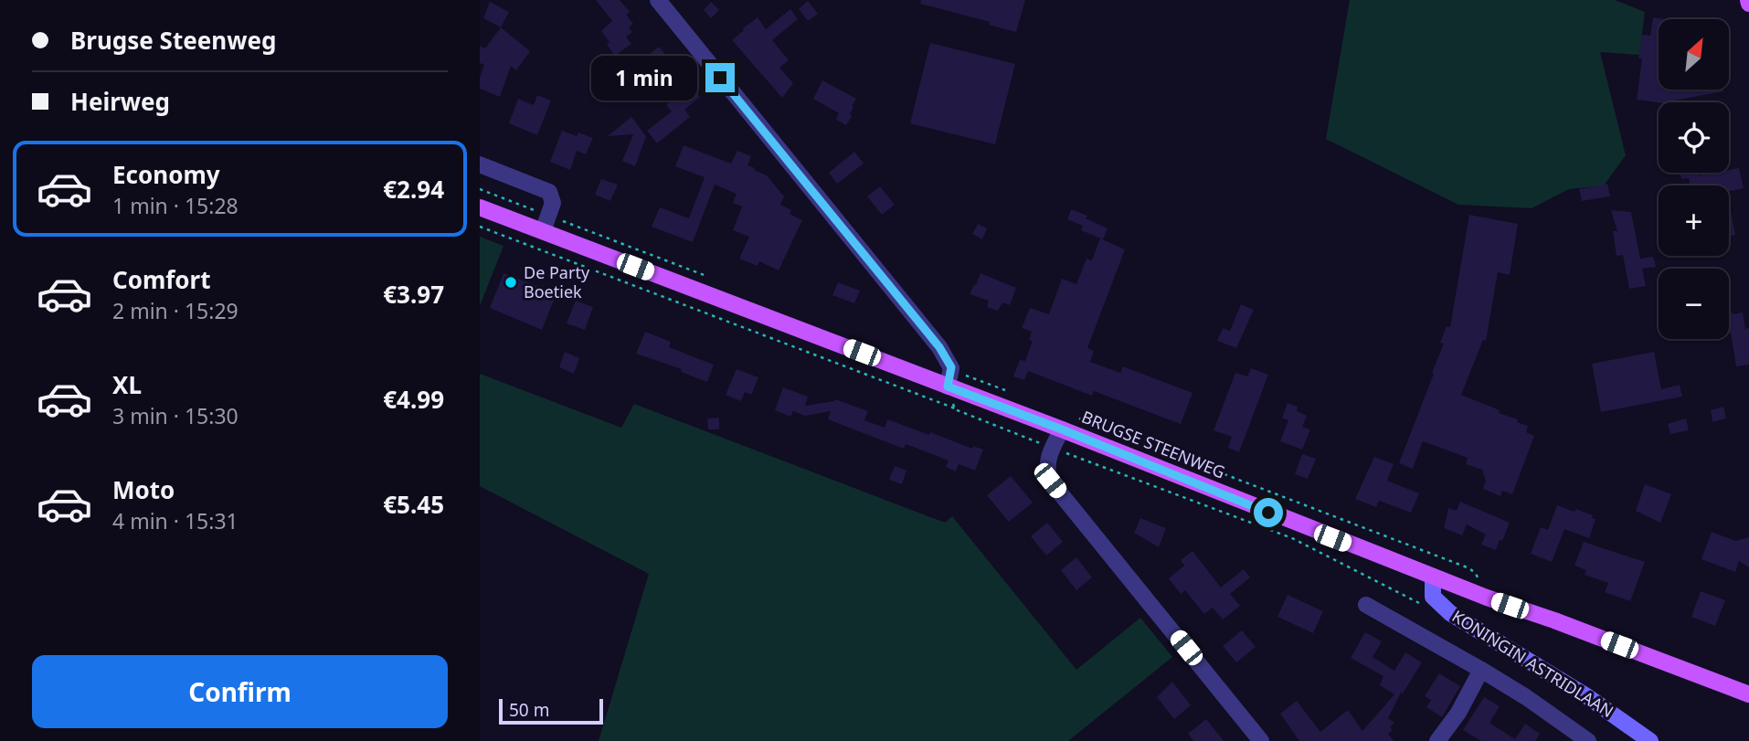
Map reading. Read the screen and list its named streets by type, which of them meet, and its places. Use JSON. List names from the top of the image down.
{
  "streets": {
    "main road": ["BRUGSE STEENWEG", "KONINGIN ASTRIDLAAN"]
  },
  "crossings": [
    ["BRUGSE STEENWEG", "KONINGIN ASTRIDLAAN"]
  ],
  "places": ["De Party Boetiek"],
  "scale_bar": "50 m",
  "north": "top right",
  "page": {
    "banner": ["Brugse Steenweg", "Heirweg"],
    "map_buttons": ["+", "−"],
    "bubble": "1 min",
    "list": [
      {
        "name": "Economy",
        "note": "1 min · 15:28",
        "value": "€2.94"
      },
      {
        "name": "Comfort",
        "note": "2 min · 15:29",
        "value": "€3.97"
      },
      {
        "name": "XL",
        "note": "3 min · 15:30",
        "value": "€4.99"
      },
      {
        "name": "Moto",
        "note": "4 min · 15:31",
        "value": "€5.45"
      }
    ],
    "buttons": "Confirm",
    "scale": "50 m"
  }
}
